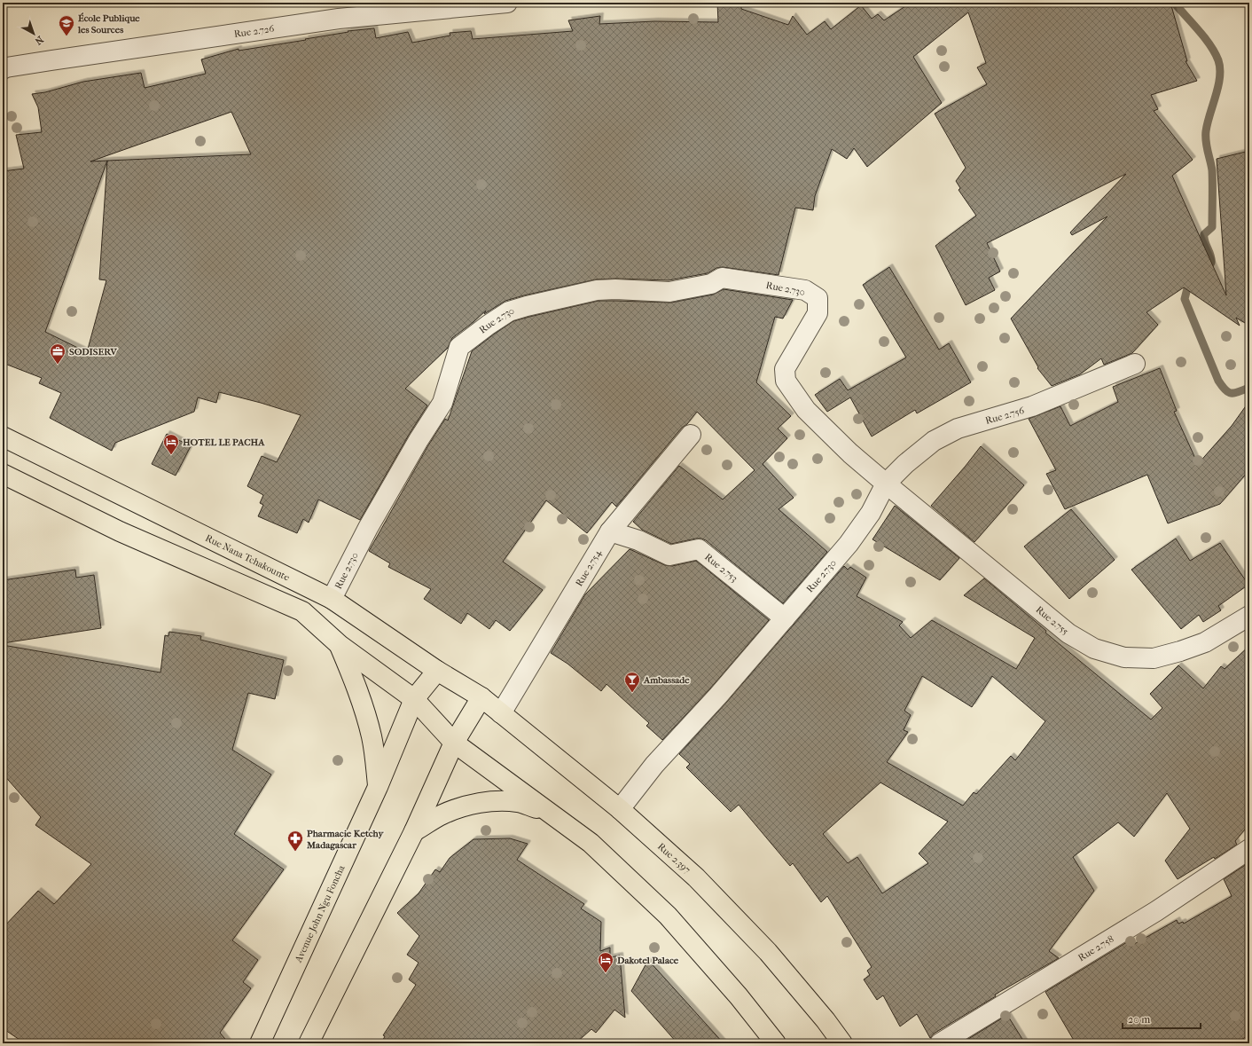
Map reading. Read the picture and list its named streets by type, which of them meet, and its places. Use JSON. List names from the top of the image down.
{
  "streets": {
    "main road": ["Rue Nana Tchakounte", "Rue 2.397", "Avenue John Ngu Foncha"],
    "street": [
      "Rue 2.726",
      "Rue 2.730",
      "Rue 2.756",
      "Rue 2.753",
      "Rue 2.754",
      "Rue 2.755",
      "Rue 2.758"
    ]
  },
  "crossings": [
    ["Rue 2.730", "Rue 2.756"],
    ["Rue 2.730", "Rue Nana Tchakounte"],
    ["Rue 2.730", "Rue 2.753"],
    ["Rue 2.730", "Rue 2.755"],
    ["Rue 2.730", "Rue 2.397"],
    ["Rue 2.756", "Rue 2.755"],
    ["Rue Nana Tchakounte", "Rue 2.397"],
    ["Rue Nana Tchakounte", "Avenue John Ngu Foncha"],
    ["Rue 2.753", "Rue 2.754"],
    ["Rue 2.754", "Rue 2.397"]
  ],
  "places": {
    "school or university": ["École Publique les Sources"],
    "office": ["SODISERV"],
    "hotel": ["HOTEL LE PACHA", "Dakotel Palace"],
    "bar": ["Ambassade"],
    "pharmacy": ["Pharmacie Ketchy Madagascar"]
  },
  "scale_bar": "20 m",
  "north": "bottom right"
}
